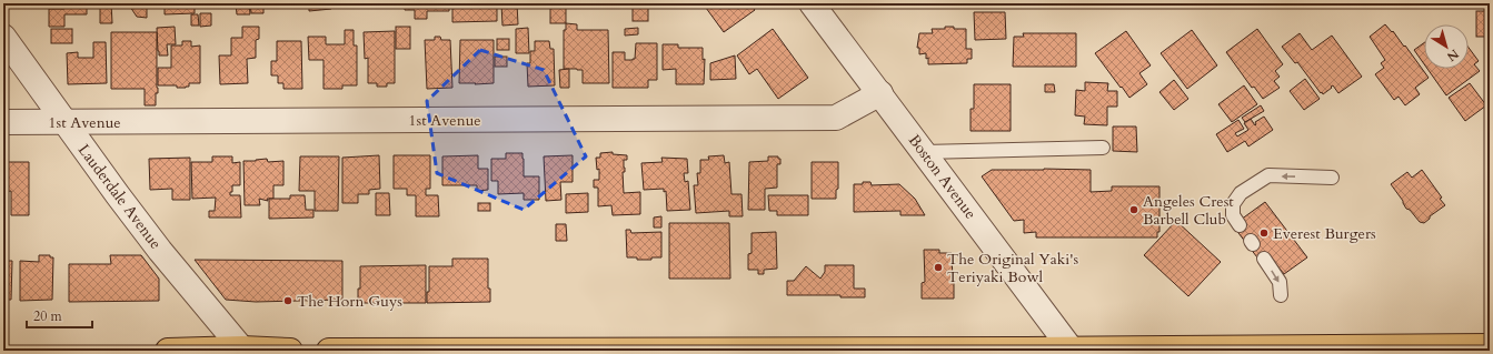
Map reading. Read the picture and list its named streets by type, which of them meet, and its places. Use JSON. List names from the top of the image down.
{
  "streets": {
    "street": ["1st Avenue", "Boston Avenue", "Lauderdale Avenue"]
  },
  "crossings": [
    ["1st Avenue", "Boston Avenue"],
    ["1st Avenue", "Lauderdale Avenue"]
  ],
  "places": [
    "Angeles Crest Barbell Club",
    "Everest Burgers",
    "The Original Yaki's Teriyaki Bowl",
    "The Horn Guys"
  ],
  "scale_bar": "20 m",
  "north": "bottom right"
}
